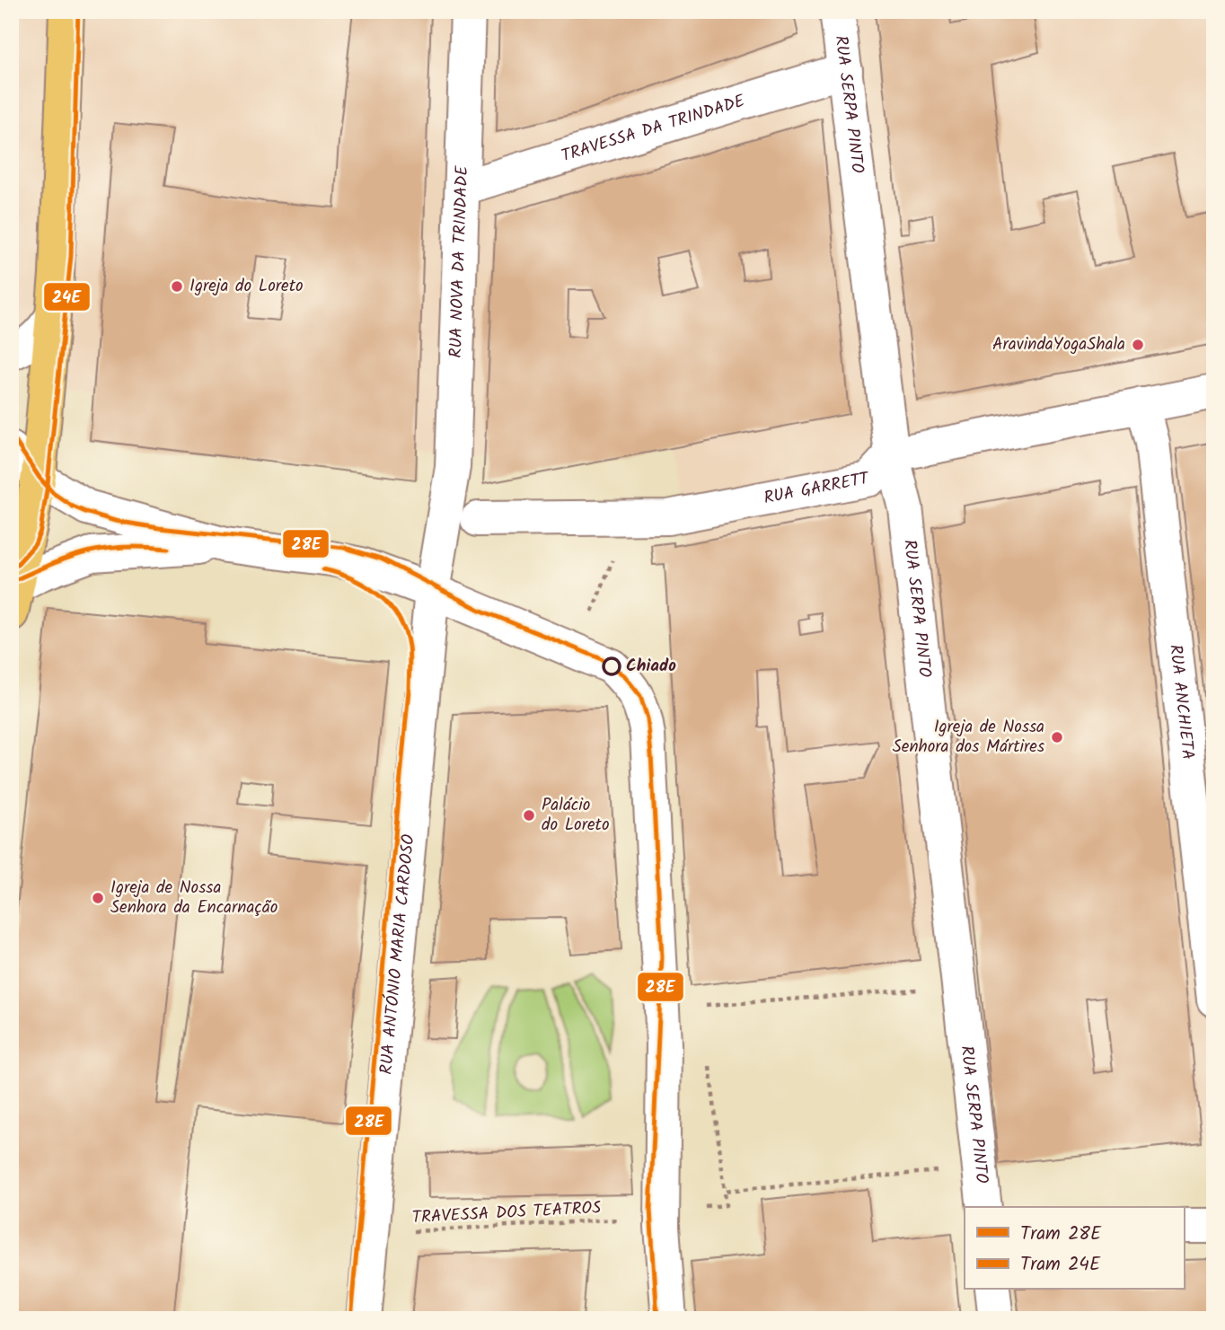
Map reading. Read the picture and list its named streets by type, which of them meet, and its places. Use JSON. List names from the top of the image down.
{
  "streets": {
    "street": [
      "RUA SERPA PINTO",
      "TRAVESSA DA TRINDADE",
      "RUA NOVA DA TRINDADE",
      "RUA GARRETT",
      "RUA ANCHIETA",
      "RUA ANTÓNIO MARIA CARDOSO"
    ],
    "path": ["TRAVESSA DOS TEATROS"]
  },
  "crossings": [
    ["RUA SERPA PINTO", "TRAVESSA DA TRINDADE"],
    ["RUA SERPA PINTO", "RUA GARRETT"],
    ["TRAVESSA DA TRINDADE", "RUA NOVA DA TRINDADE"],
    ["RUA NOVA DA TRINDADE", "RUA GARRETT"],
    ["RUA NOVA DA TRINDADE", "RUA ANTÓNIO MARIA CARDOSO"],
    ["RUA ANTÓNIO MARIA CARDOSO", "TRAVESSA DOS TEATROS"]
  ],
  "places": [
    "Igreja do Loreto",
    "AravindaYogaShala",
    "Chiado",
    "Igreja de Nossa Senhora dos Mártires",
    "Palácio do Loreto",
    "Igreja de Nossa Senhora da Encarnação"
  ],
  "lines": ["tram line 24E", "tram line 28E"],
  "legend": ["Tram 28E", "Tram 24E"]
}
